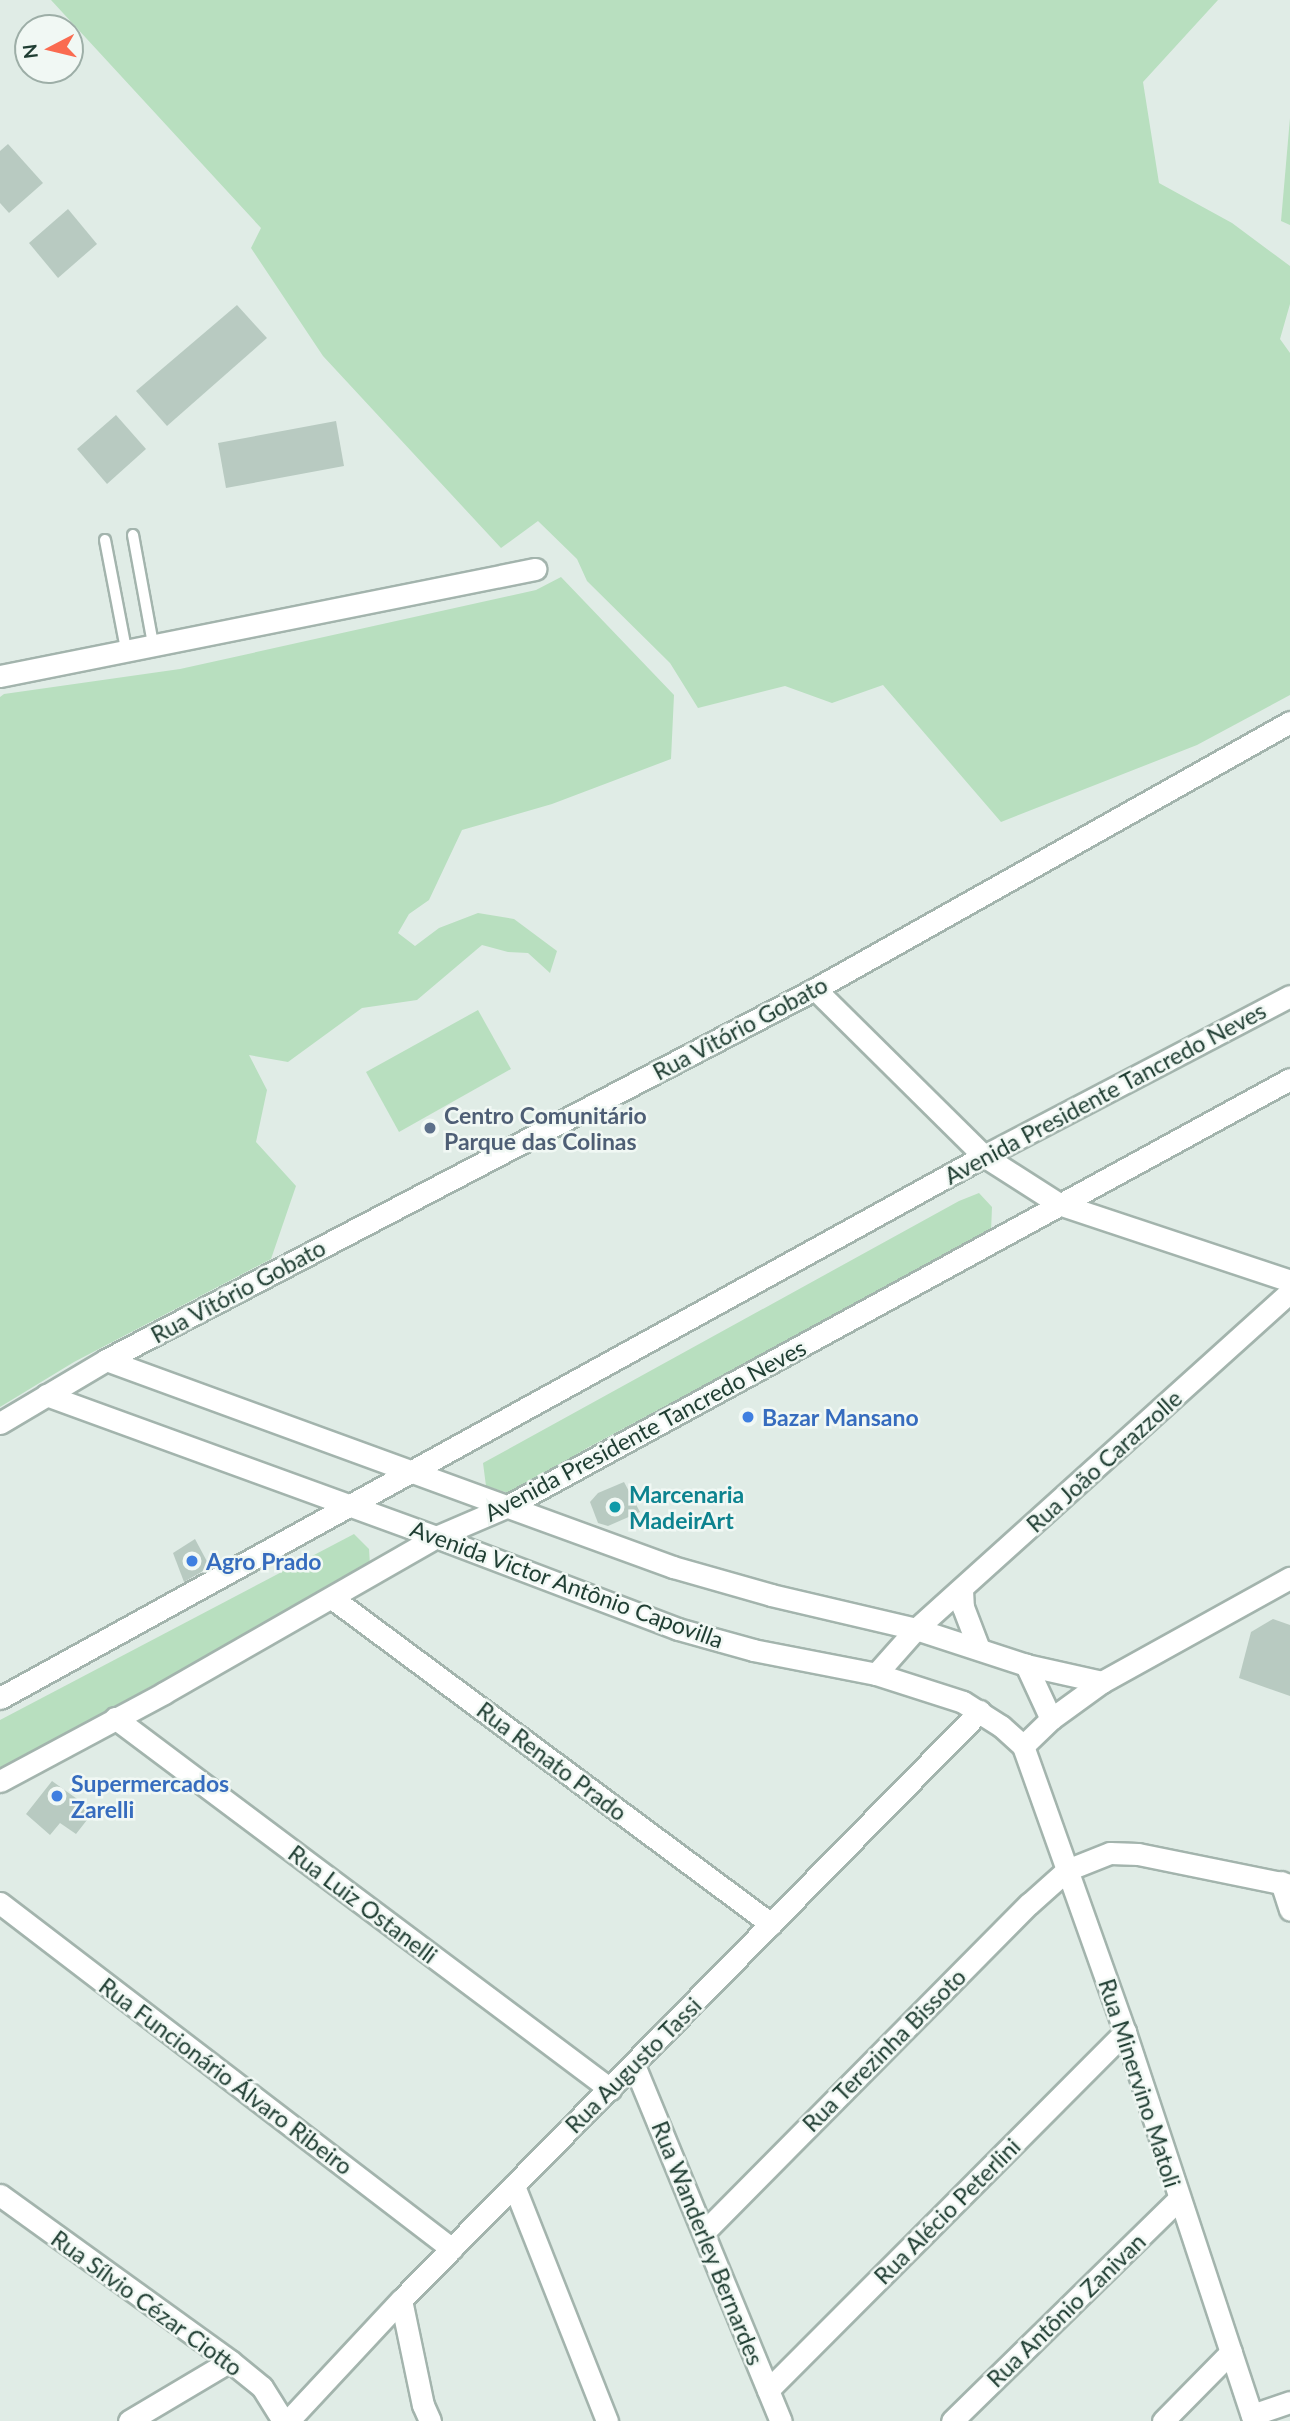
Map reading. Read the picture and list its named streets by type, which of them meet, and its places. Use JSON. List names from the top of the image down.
{
  "streets": {
    "street": [
      "Rua Vitório Gobato",
      "Avenida Presidente Tancredo Neves",
      "Rua João Carazzolle",
      "Avenida Victor Antônio Capovilla",
      "Rua Renato Prado",
      "Rua Luiz Ostanelli",
      "Rua Terezinha Bissoto",
      "Rua Augusto Tassi",
      "Rua Funcionário Álvaro Ribeiro",
      "Rua Minervino Matoli",
      "Rua Alécio Peterlini",
      "Rua Wanderley Bernardes",
      "Rua Sílvio Cézar Ciotto",
      "Rua Antônio Zanivan"
    ]
  },
  "crossings": [
    ["Rua Vitório Gobato", "Avenida Victor Antônio Capovilla"],
    ["Avenida Presidente Tancredo Neves", "Avenida Victor Antônio Capovilla"],
    ["Avenida Presidente Tancredo Neves", "Rua Renato Prado"],
    ["Avenida Presidente Tancredo Neves", "Rua Luiz Ostanelli"],
    ["Rua João Carazzolle", "Avenida Victor Antônio Capovilla"],
    ["Avenida Victor Antônio Capovilla", "Rua Augusto Tassi"],
    ["Avenida Victor Antônio Capovilla", "Rua Minervino Matoli"],
    ["Rua Renato Prado", "Rua Augusto Tassi"],
    ["Rua Luiz Ostanelli", "Rua Augusto Tassi"],
    ["Rua Terezinha Bissoto", "Rua Minervino Matoli"],
    ["Rua Terezinha Bissoto", "Rua Wanderley Bernardes"],
    ["Rua Augusto Tassi", "Rua Funcionário Álvaro Ribeiro"],
    ["Rua Augusto Tassi", "Rua Wanderley Bernardes"],
    ["Rua Augusto Tassi", "Rua Sílvio Cézar Ciotto"],
    ["Rua Minervino Matoli", "Rua Alécio Peterlini"],
    ["Rua Minervino Matoli", "Rua Antônio Zanivan"],
    ["Rua Alécio Peterlini", "Rua Wanderley Bernardes"]
  ],
  "places": [
    "Centro Comunitário Parque das Colinas",
    "Bazar Mansano",
    "Marcenaria MadeirArt",
    "Agro Prado",
    "Supermercados Zarelli"
  ],
  "north": "left"
}
